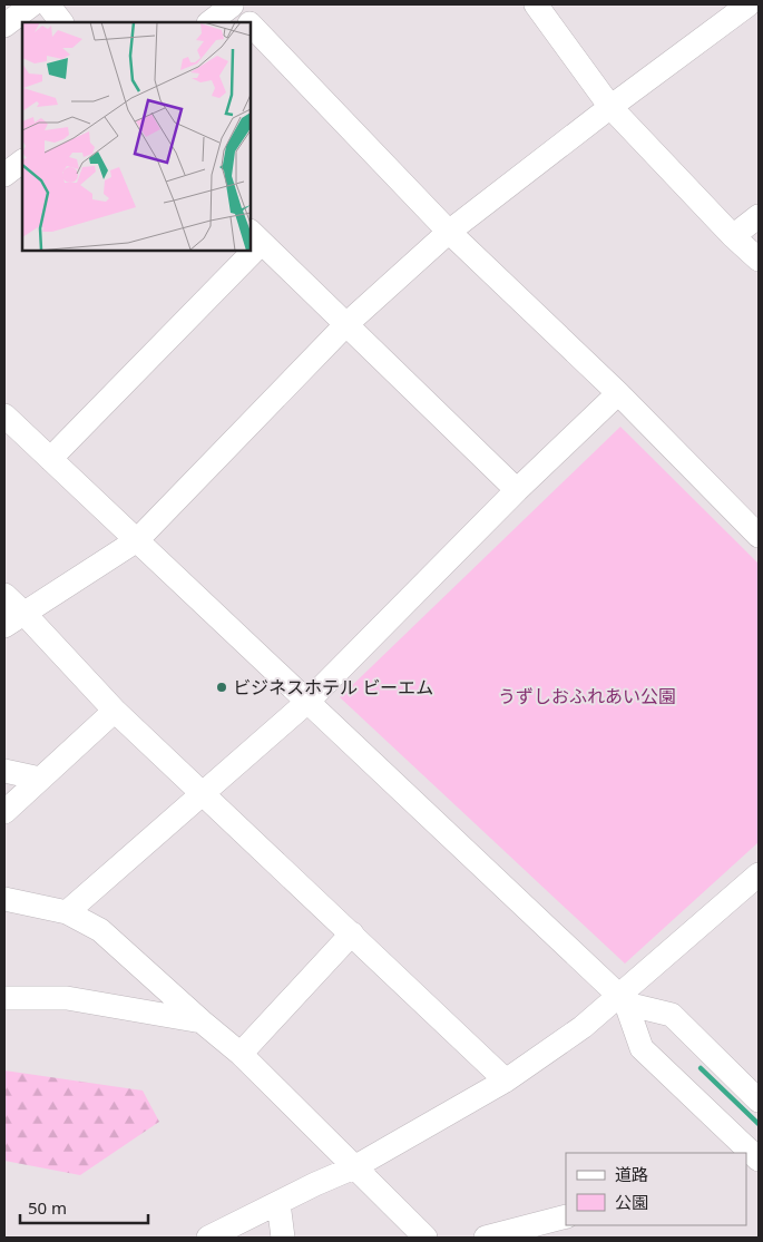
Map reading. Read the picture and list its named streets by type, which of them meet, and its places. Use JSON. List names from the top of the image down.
{
  "parks": ["うずしおふれあい公園"],
  "places": ["ビジネスホテル ビーエム"],
  "legend": ["道路", "公園"],
  "scale_bar": "50 m"
}
